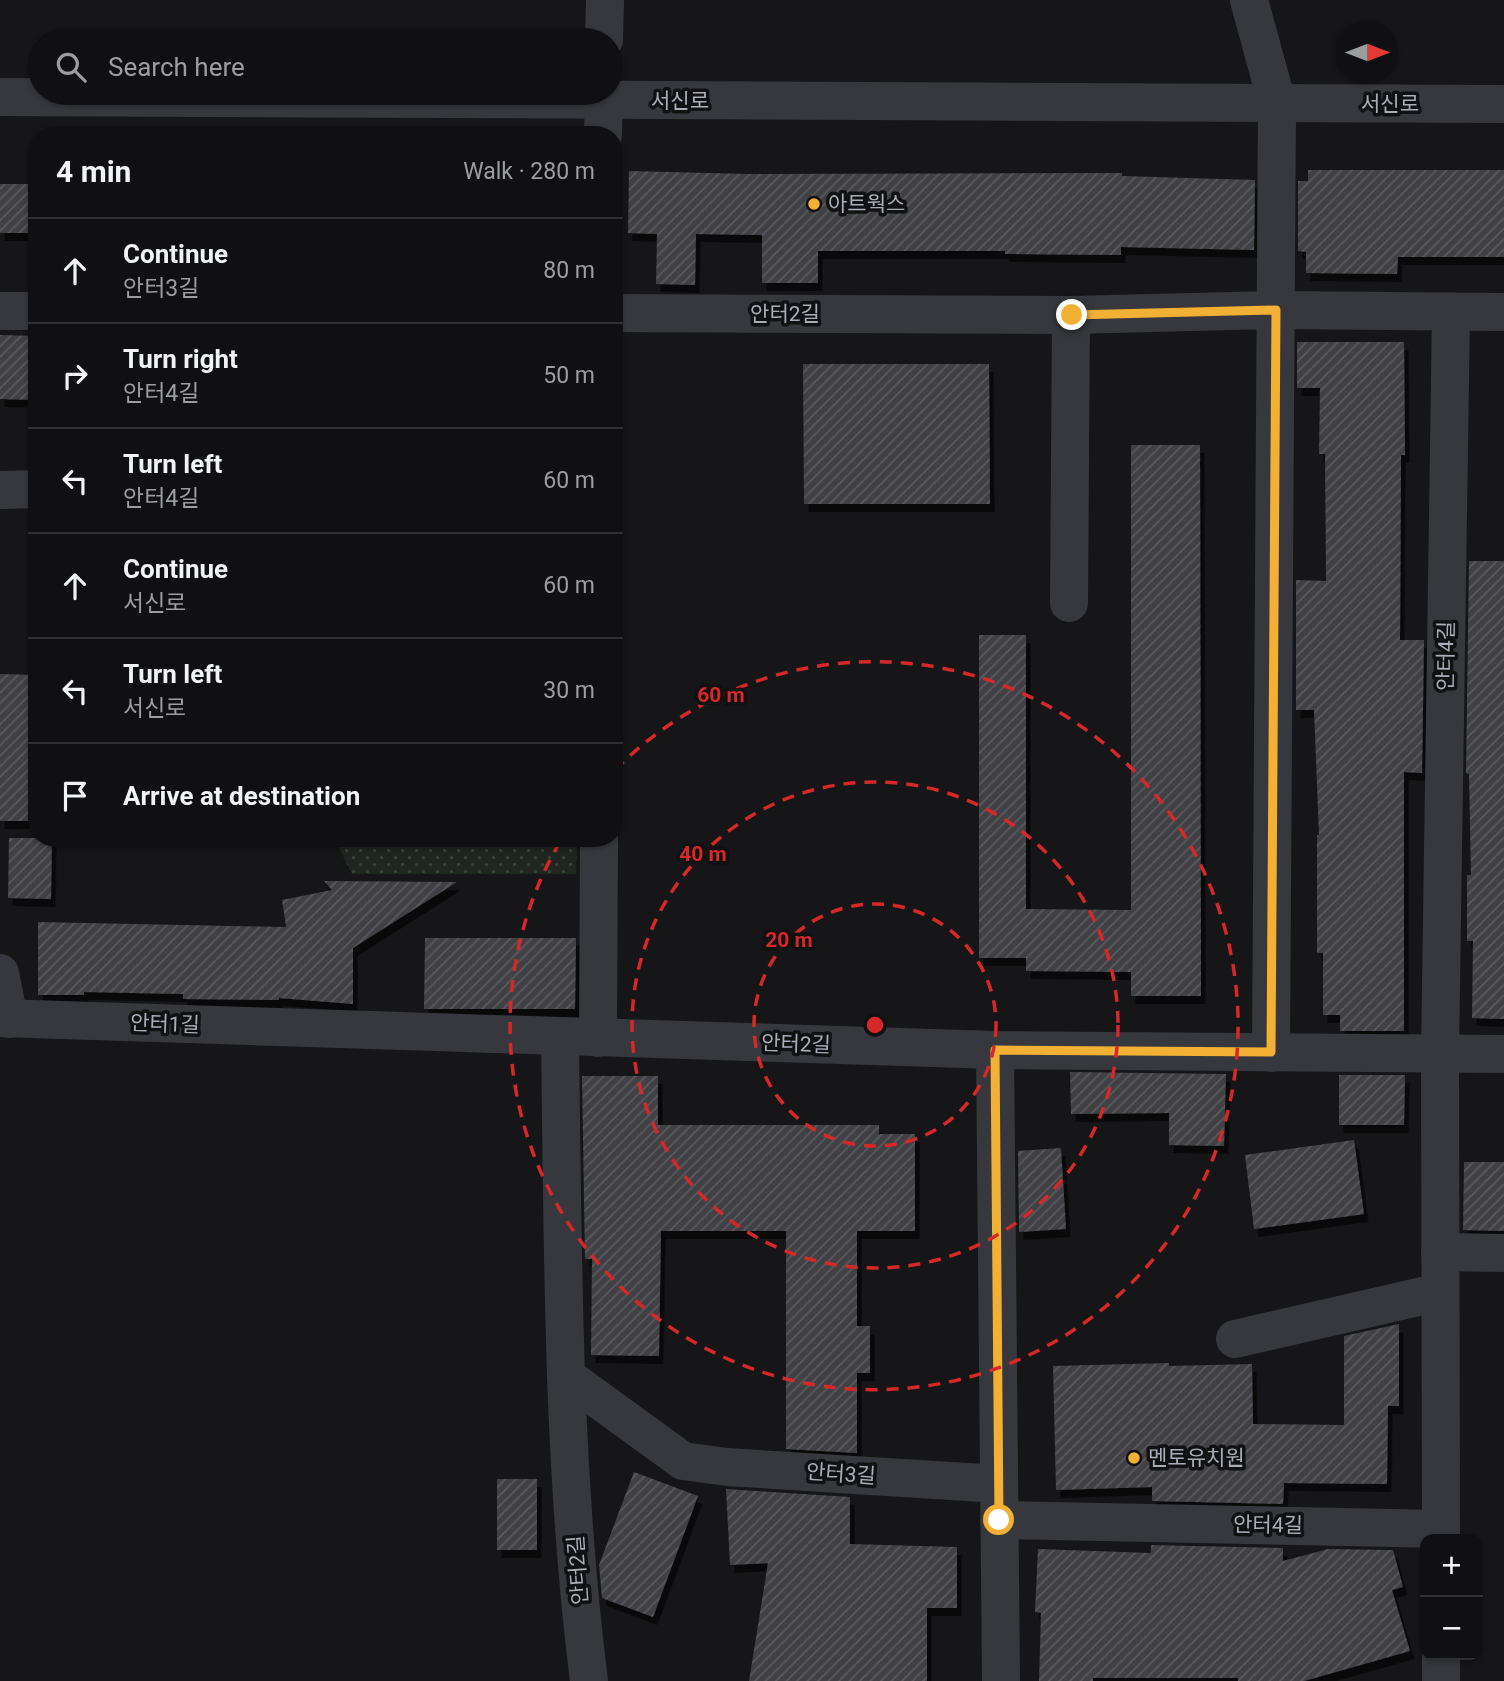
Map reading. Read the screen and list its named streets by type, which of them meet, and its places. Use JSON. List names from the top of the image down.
{
  "streets": {
    "street": [
      "서신로",
      "안터2길",
      "안터4길",
      "안터1길",
      "안터3길"
    ]
  },
  "crossings": [
    ["안터2길", "안터1길"],
    ["안터2길", "안터3길"],
    ["안터4길", "안터3길"]
  ],
  "places": ["아트웍스", "멘토유치원"],
  "north": "right",
  "page": {
    "search": "Search here",
    "heading": ["4 min", "Walk · 280 m"],
    "list": [
      ["Continue", "안터3길", "80 m"],
      ["Turn right", "안터4길", "50 m"],
      ["Turn left", "안터4길", "60 m"],
      ["Continue", "서신로", "60 m"],
      ["Turn left", "서신로", "30 m"],
      "Arrive at destination"
    ],
    "map_buttons": ["+", "−"]
  },
  "rings": ["60 m", "40 m", "20 m"]
}
